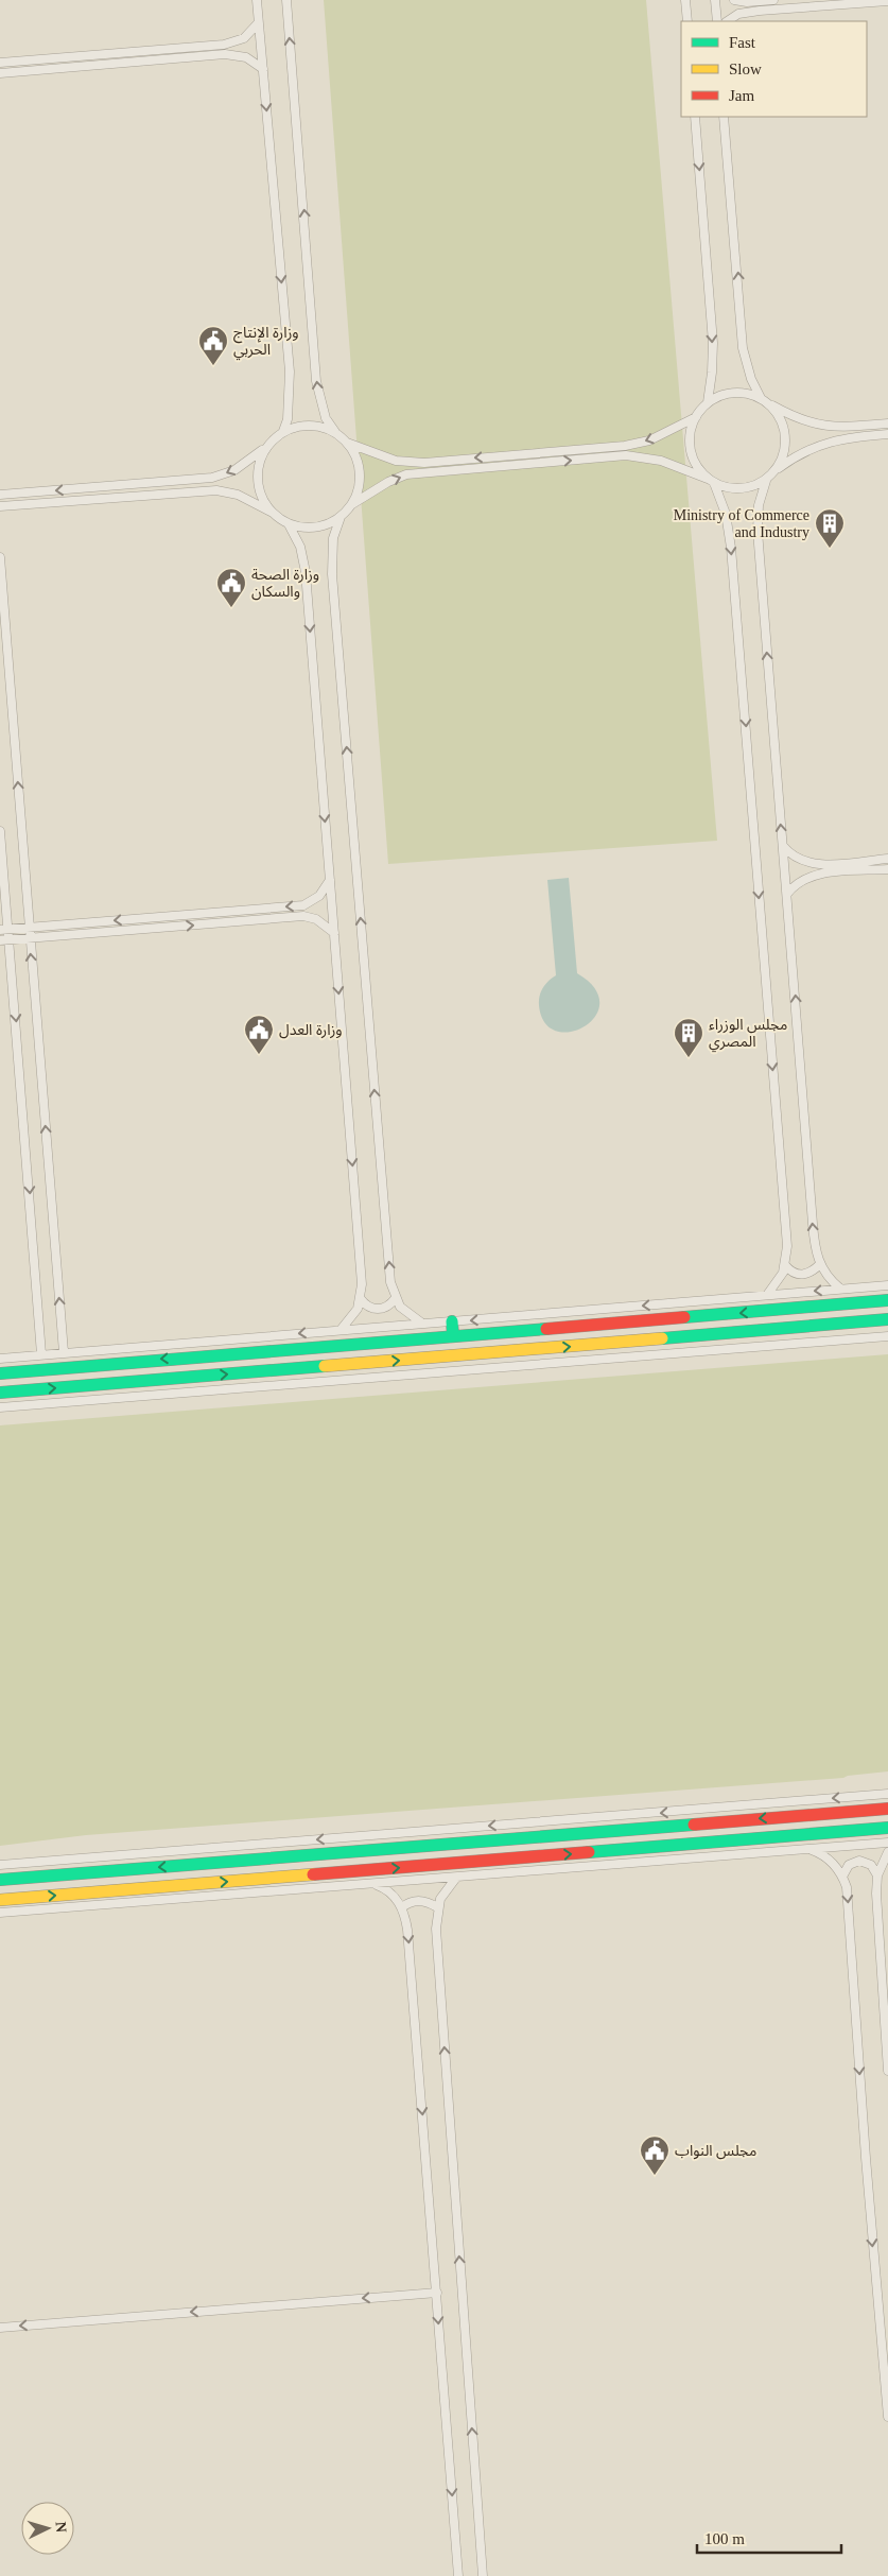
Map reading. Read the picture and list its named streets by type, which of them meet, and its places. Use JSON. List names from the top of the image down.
{
  "places": {
    "public building": [
      "وزارة الإنتاج الحربي",
      "وزارة الصحة والسكان",
      "وزارة العدل",
      "مجلس النواب"
    ],
    "building": ["Ministry of Commerce and Industry", "مجلس الوزراء المصري"]
  },
  "legend": ["Fast", "Slow", "Jam"],
  "scale_bar": "100 m",
  "north": "right"
}
